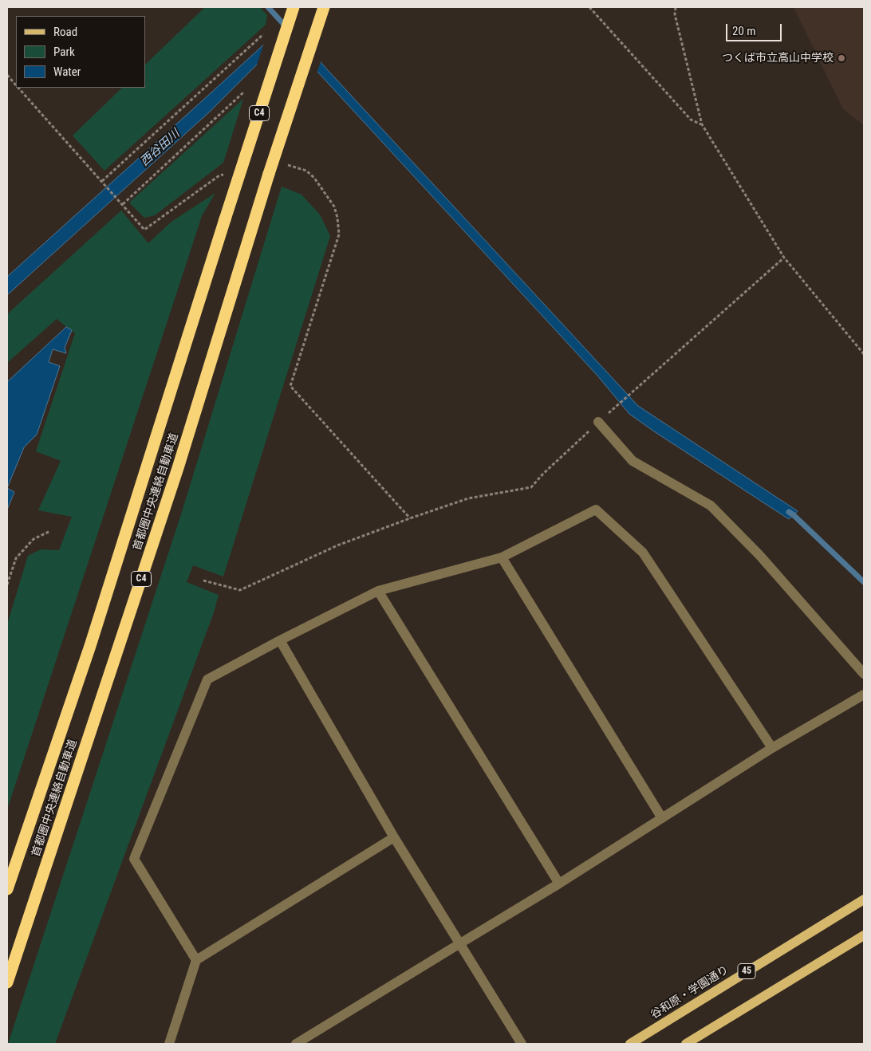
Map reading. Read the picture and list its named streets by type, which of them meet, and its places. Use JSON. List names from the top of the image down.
{
  "streets": {
    "highway": ["C4", "首都圏中央連絡自動車道"],
    "main road": ["45", "谷和原・学園通り"]
  },
  "water": ["西谷田川"],
  "places": ["つくば市立高山中学校"],
  "legend": ["Road", "Park", "Water"],
  "scale_bar": "20 m"
}
